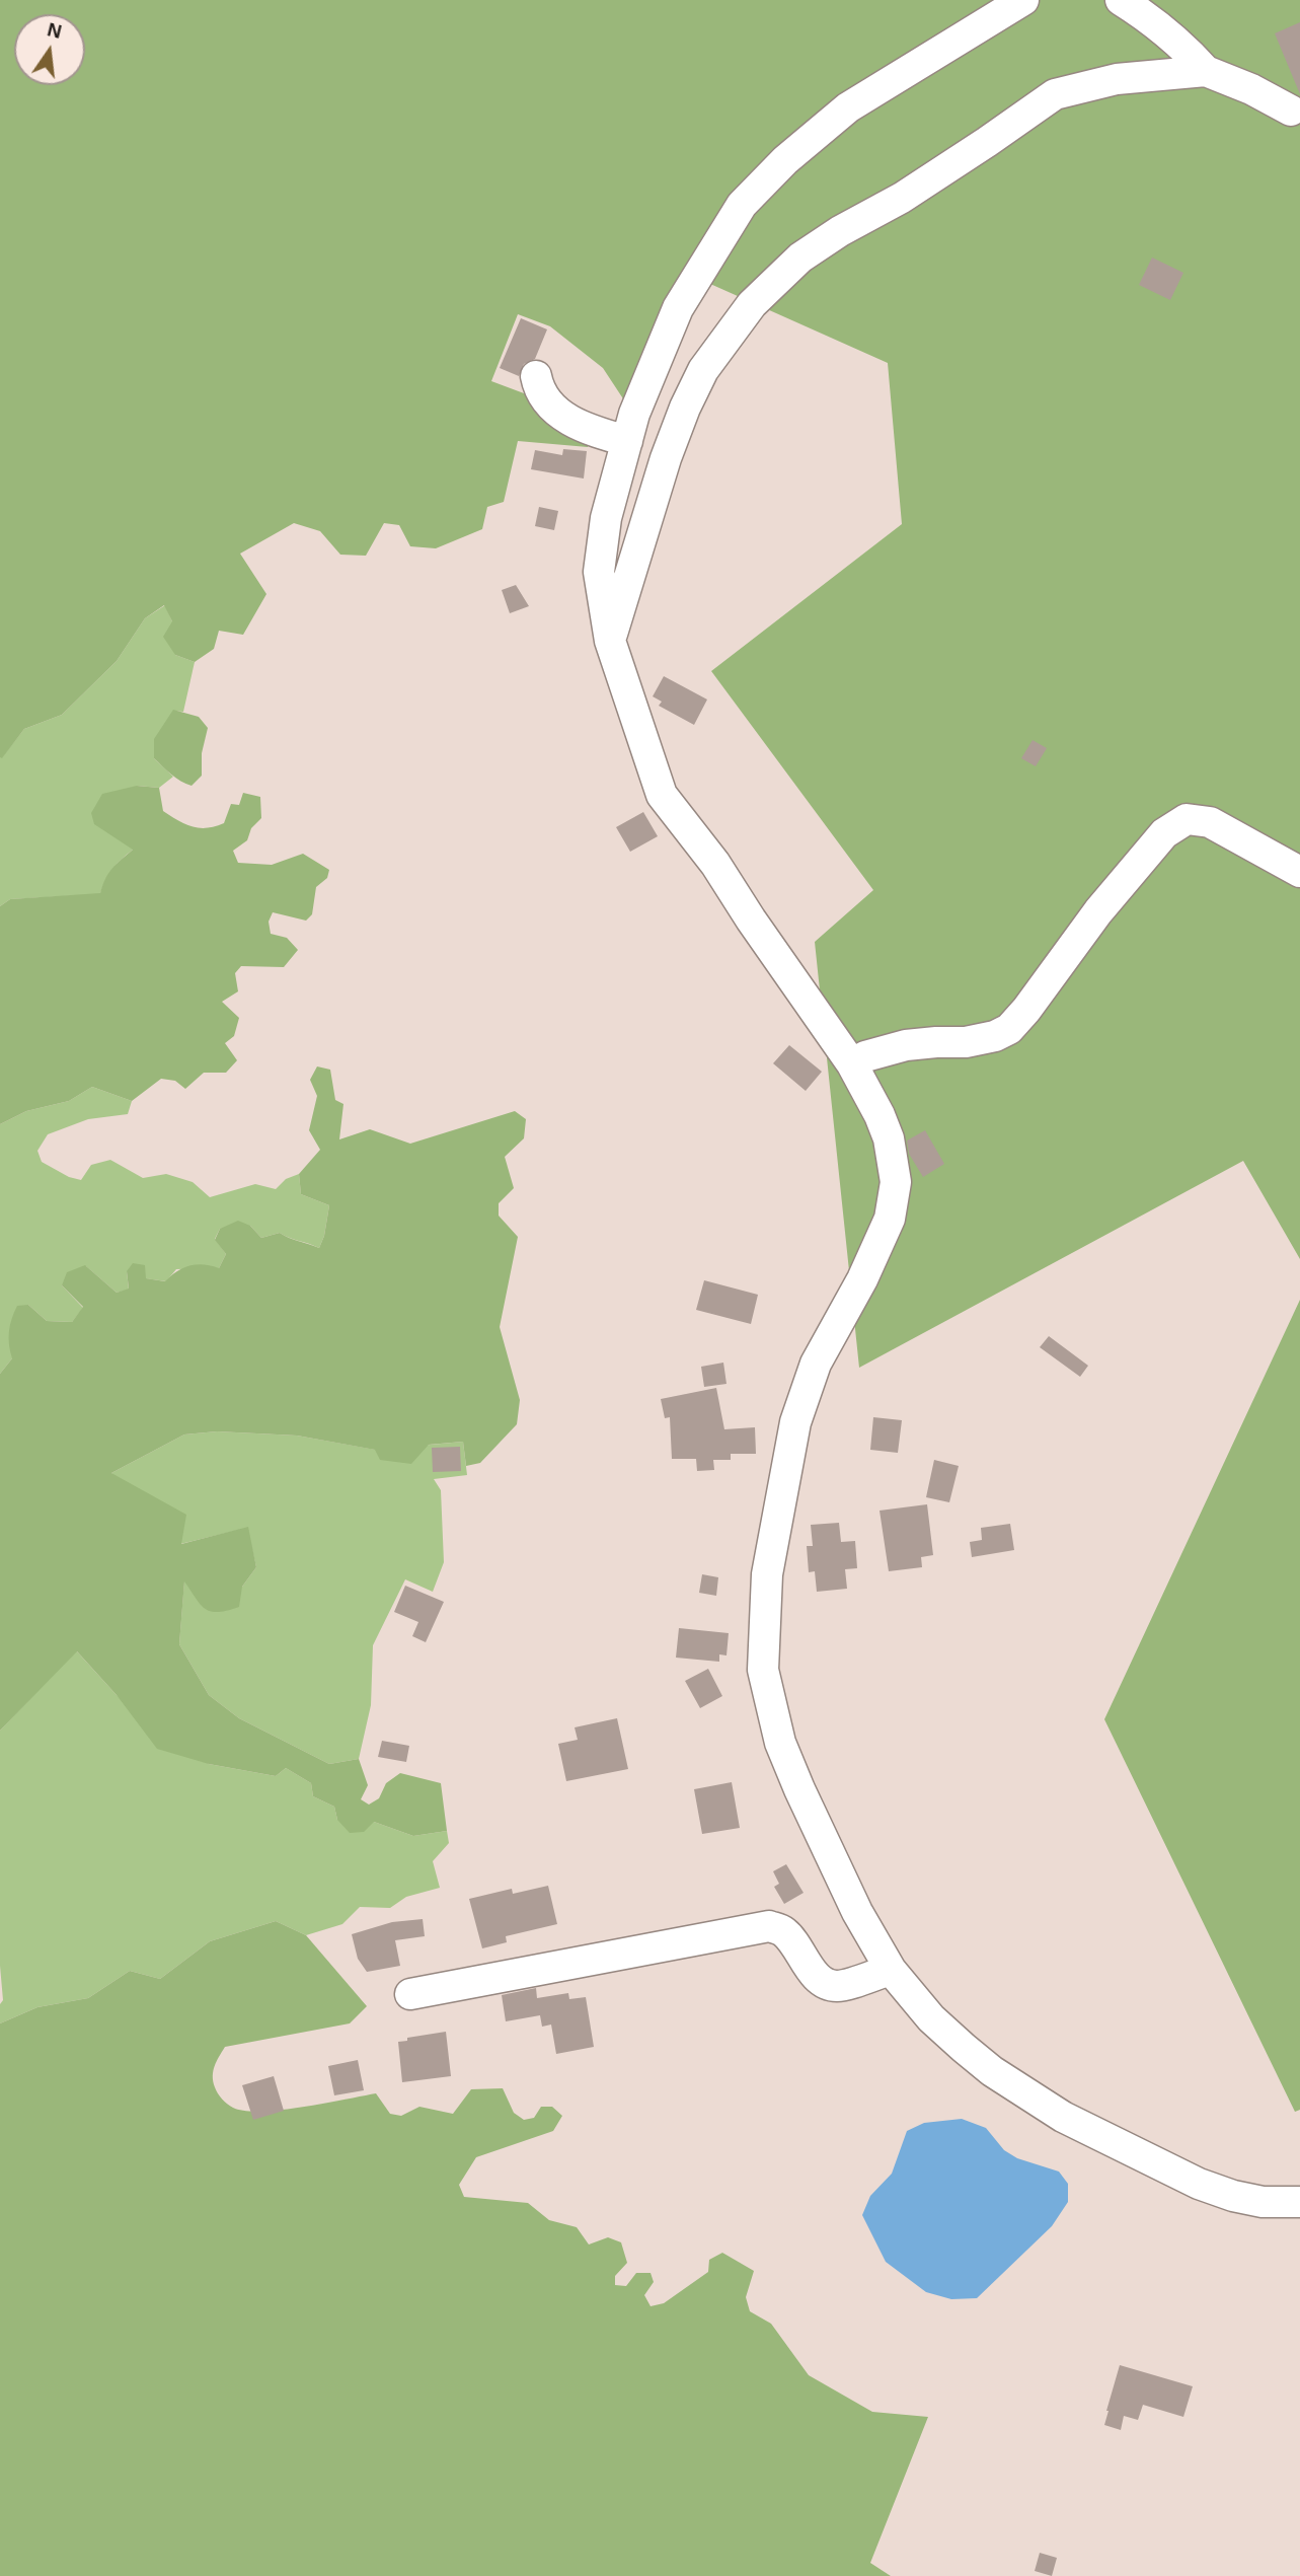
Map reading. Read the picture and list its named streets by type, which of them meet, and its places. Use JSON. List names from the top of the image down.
{
  "north": "top"
}
